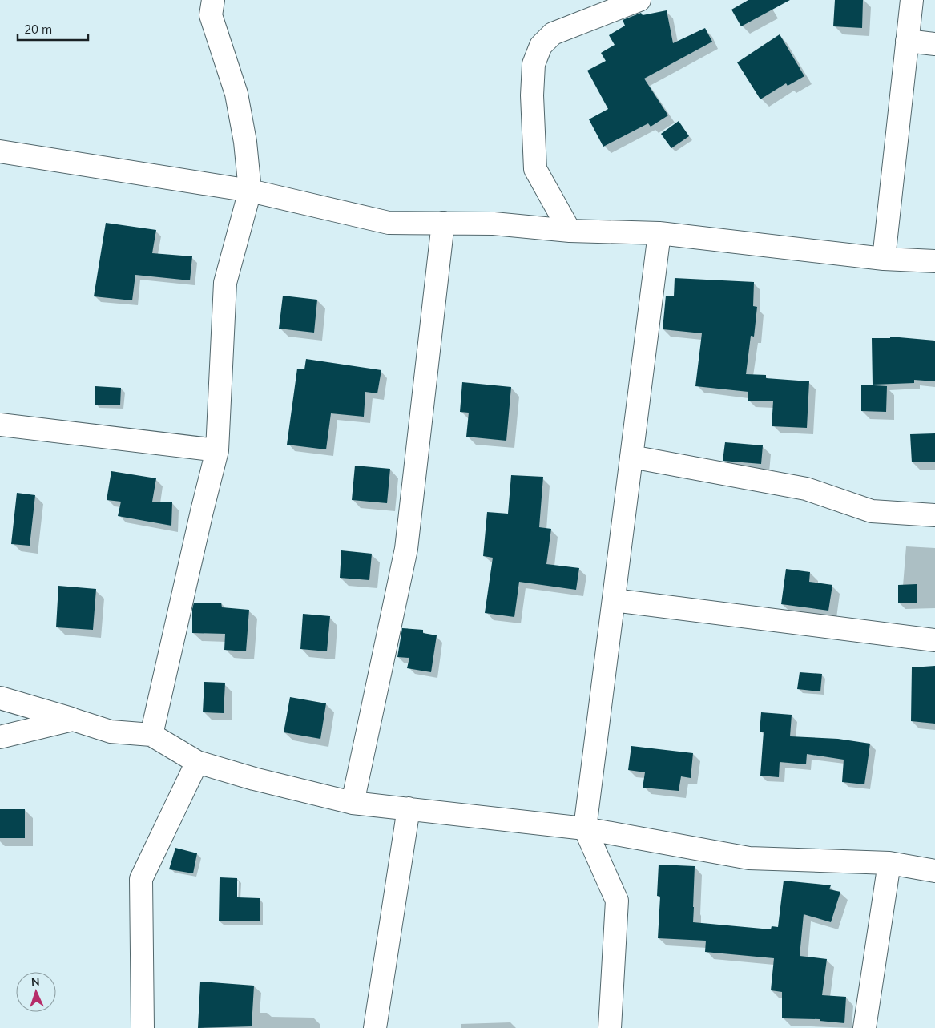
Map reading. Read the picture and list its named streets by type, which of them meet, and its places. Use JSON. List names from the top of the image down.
{
  "scale_bar": "20 m",
  "north": "top"
}
